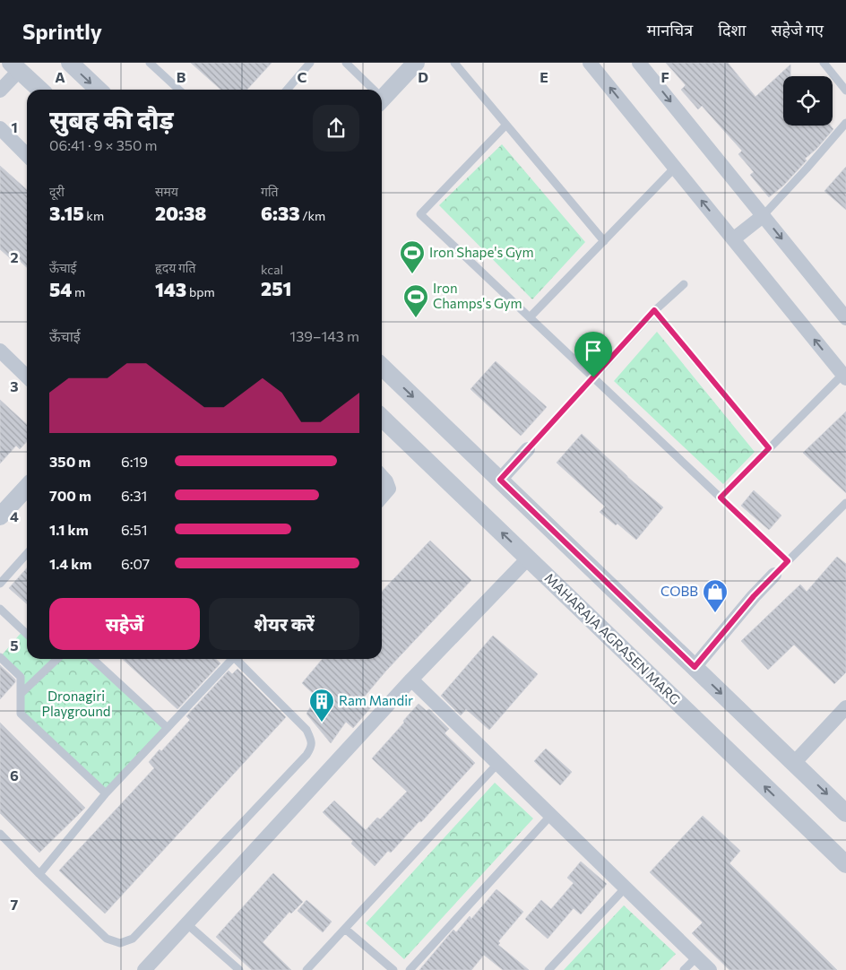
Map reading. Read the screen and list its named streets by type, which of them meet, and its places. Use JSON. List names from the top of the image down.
{
  "streets": {
    "street": ["MAHARAJA AGRASEN MARG"]
  },
  "parks": ["Dronagiri Playground"],
  "places": {
    "sports": ["Iron Shape's Gym", "Iron Champs's Gym"],
    "shop": ["COBB"],
    "building": ["Ram Mandir"]
  },
  "page": {
    "header": "Sprintly",
    "nav": ["मानचित्र", "दिशा", "सहेजे गए"],
    "heading": ["सुबह की दौड़", "06:41 · 9 × 350 m"],
    "stats": [
      ["दूरी", "3.15 km"],
      ["समय", "20:38"],
      ["गति", "6:33 /km"],
      ["ऊँचाई", "54 m"],
      ["हृदय गति", "143 bpm"],
      ["kcal", "251"]
    ],
    "chart": ["ऊँचाई", "139–143 m"],
    "list": [
      {
        "name": "350 m",
        "note": "6:19"
      },
      {
        "name": "700 m",
        "note": "6:31"
      },
      {
        "name": "1.1 km",
        "note": "6:51"
      },
      {
        "name": "1.4 km",
        "note": "6:07"
      }
    ],
    "buttons": ["सहेजें", "शेयर करें"]
  },
  "grid": {
    "columns": [
      "A",
      "B",
      "C",
      "D",
      "E",
      "F"
    ],
    "rows": [
      "1",
      "2",
      "3",
      "4",
      "5",
      "6",
      "7"
    ]
  }
}
